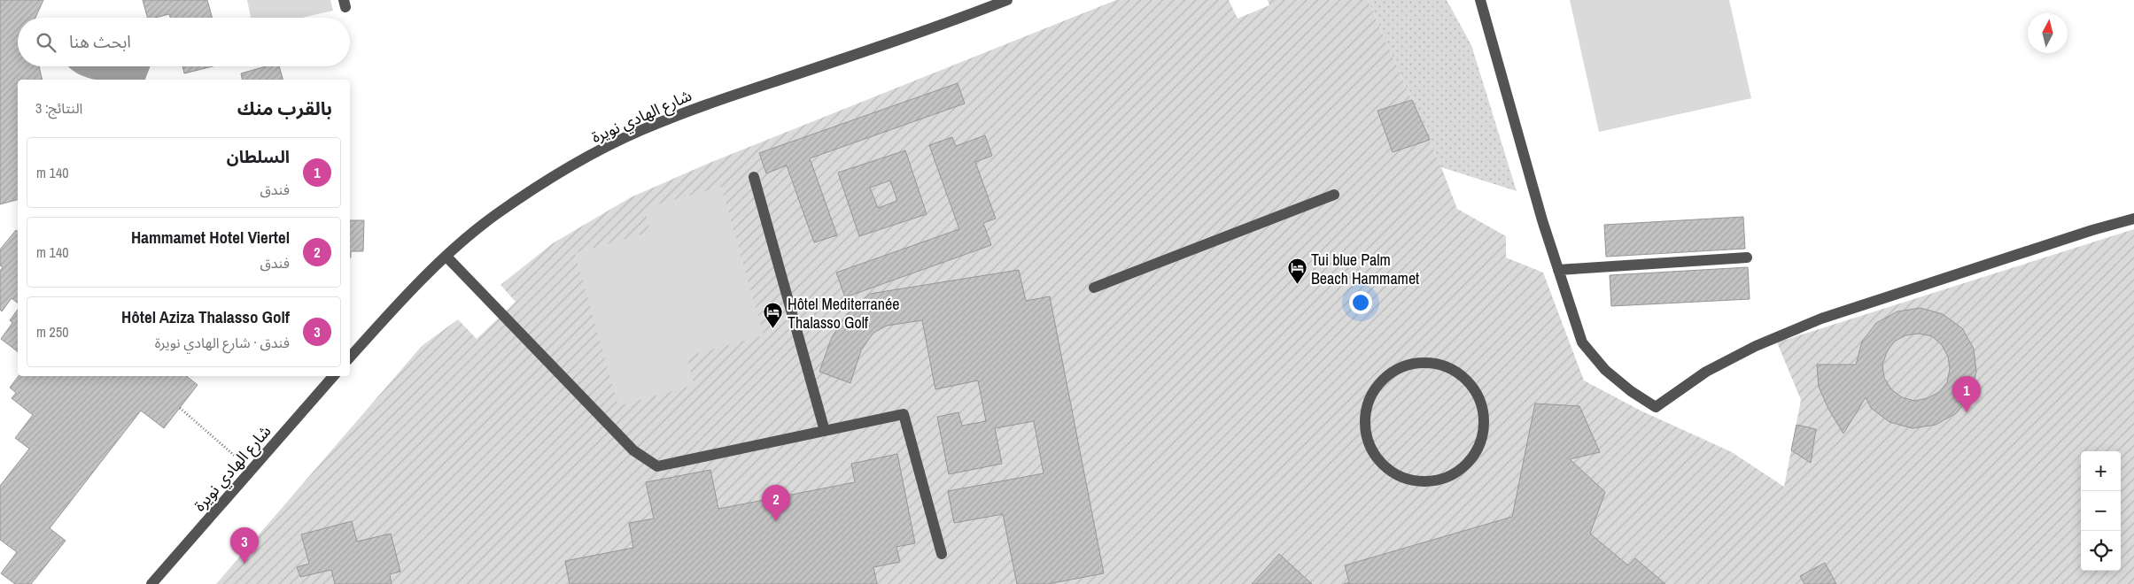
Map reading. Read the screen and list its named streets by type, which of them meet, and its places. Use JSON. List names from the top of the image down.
{
  "streets": {
    "street": ["شارع الهادي نويرة"]
  },
  "places": {
    "hotel": ["Tui blue Palm Beach Hammamet", "Hôtel Mediterranée Thalasso Golf"]
  },
  "north": "top",
  "page": {
    "search": "ابحث هنا",
    "heading": ["بالقرب منك", "النتائج: 3"],
    "list": [
      {
        "mark": "1",
        "name": "السلطان",
        "note": "فندق",
        "value": "140 m"
      },
      {
        "mark": "2",
        "name": "Hammamet Hotel Viertel",
        "note": "فندق",
        "value": "140 m"
      },
      {
        "mark": "3",
        "name": "Hôtel Aziza Thalasso Golf",
        "note": "فندق · شارع الهادي نويرة",
        "value": "250 m"
      }
    ],
    "pins": ["1", "2", "3"],
    "map_buttons": ["+", "−"]
  }
}
